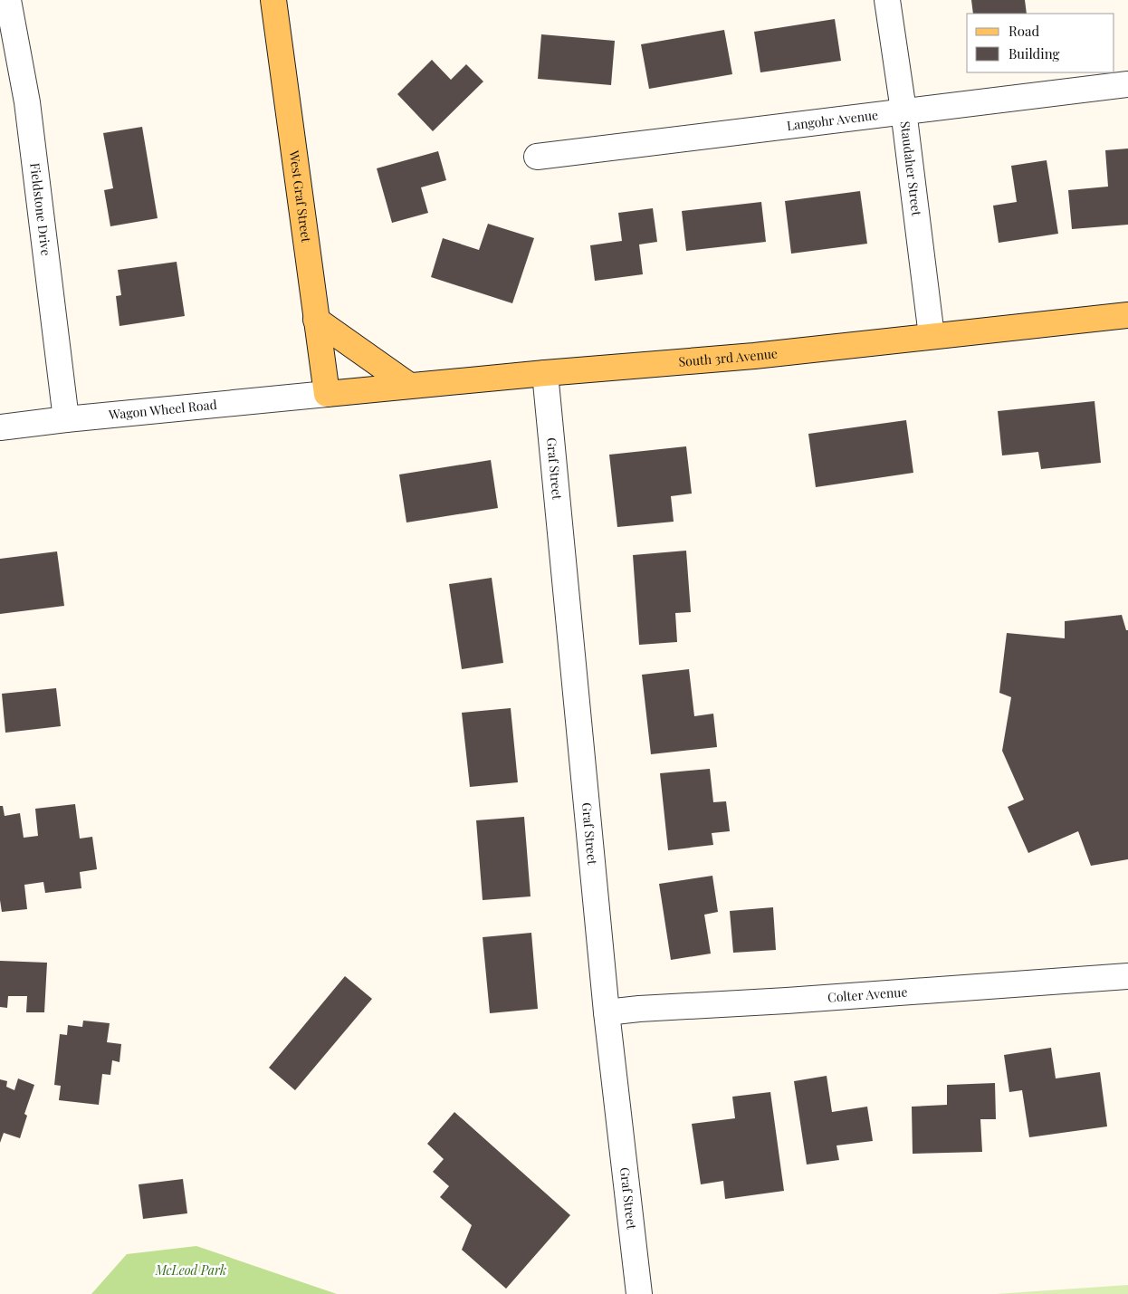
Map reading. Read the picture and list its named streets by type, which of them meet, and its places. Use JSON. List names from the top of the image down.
{
  "streets": {
    "main road": ["West Graf Street", "South 3rd Avenue"],
    "street": [
      "Langohr Avenue",
      "Staudaher Street",
      "Fieldstone Drive",
      "Wagon Wheel Road",
      "Graf Street",
      "Colter Avenue"
    ]
  },
  "crossings": [
    ["Langohr Avenue", "Staudaher Street"],
    ["Staudaher Street", "South 3rd Avenue"],
    ["West Graf Street", "South 3rd Avenue"],
    ["West Graf Street", "Wagon Wheel Road"],
    ["Fieldstone Drive", "Wagon Wheel Road"],
    ["South 3rd Avenue", "Wagon Wheel Road"],
    ["South 3rd Avenue", "Graf Street"],
    ["Graf Street", "Colter Avenue"]
  ],
  "parks": ["McLeod Park"],
  "legend": ["Road", "Building"]
}
